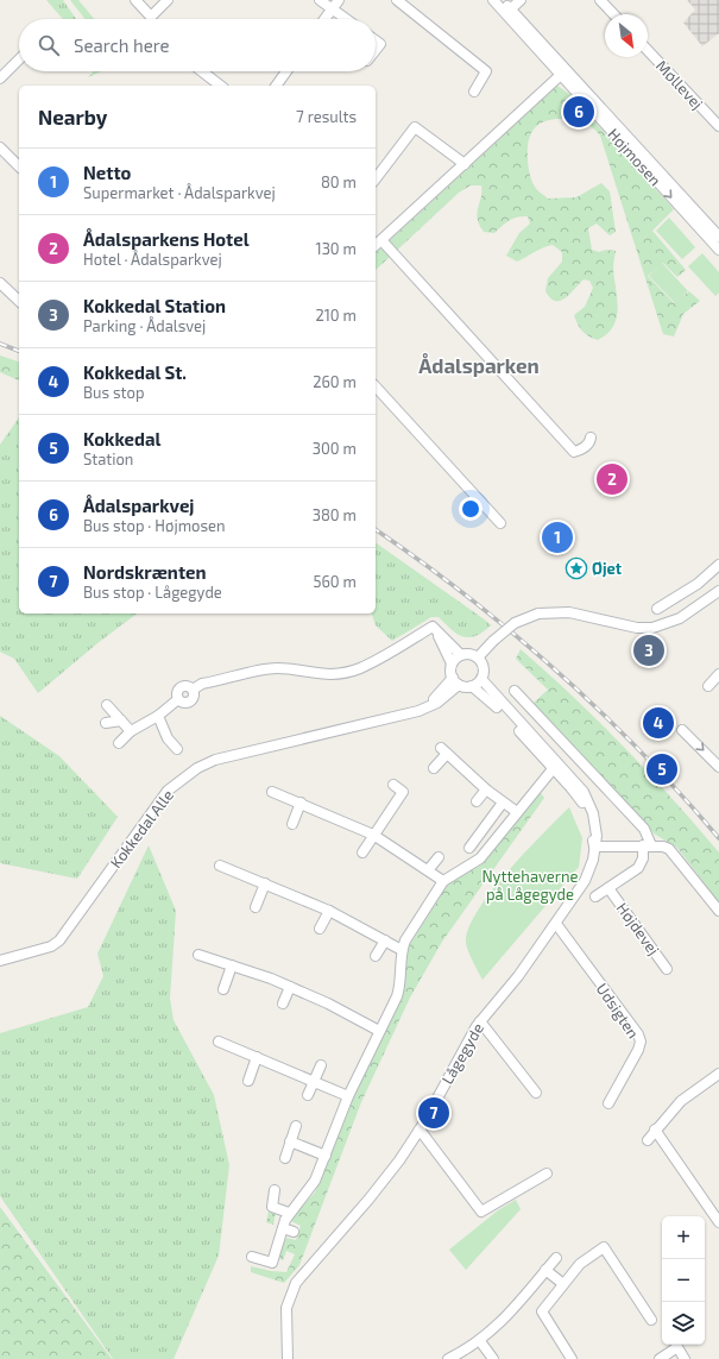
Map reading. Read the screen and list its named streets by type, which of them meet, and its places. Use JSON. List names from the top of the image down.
{
  "streets": {
    "street": [
      "Møllevej",
      "Højmosen",
      "Kokkedal Alle",
      "Højdevej",
      "Udsigten",
      "Lågegyde"
    ]
  },
  "crossings": [
    ["Kokkedal Alle", "Lågegyde"],
    ["Udsigten", "Lågegyde"]
  ],
  "districts": ["Ådalsparken"],
  "parks": ["Nyttehaverne på Lågegyde"],
  "places": {
    "place": ["Øjet"]
  },
  "north": "bottom right",
  "page": {
    "search": "Search here",
    "heading": ["Nearby", "7 results"],
    "pins": [
      "6",
      "2",
      "1",
      "3",
      "4",
      "5",
      "7"
    ],
    "list": [
      {
        "mark": "1",
        "name": "Netto",
        "note": "Supermarket · Ådalsparkvej",
        "value": "80 m"
      },
      {
        "mark": "2",
        "name": "Ådalsparkens Hotel",
        "note": "Hotel · Ådalsparkvej",
        "value": "130 m"
      },
      {
        "mark": "3",
        "name": "Kokkedal Station",
        "note": "Parking · Ådalsvej",
        "value": "210 m"
      },
      {
        "mark": "4",
        "name": "Kokkedal St.",
        "note": "Bus stop",
        "value": "260 m"
      },
      {
        "mark": "5",
        "name": "Kokkedal",
        "note": "Station",
        "value": "300 m"
      },
      {
        "mark": "6",
        "name": "Ådalsparkvej",
        "note": "Bus stop · Højmosen",
        "value": "380 m"
      },
      {
        "mark": "7",
        "name": "Nordskrænten",
        "note": "Bus stop · Lågegyde",
        "value": "560 m"
      }
    ],
    "map_buttons": ["+", "−"]
  }
}
